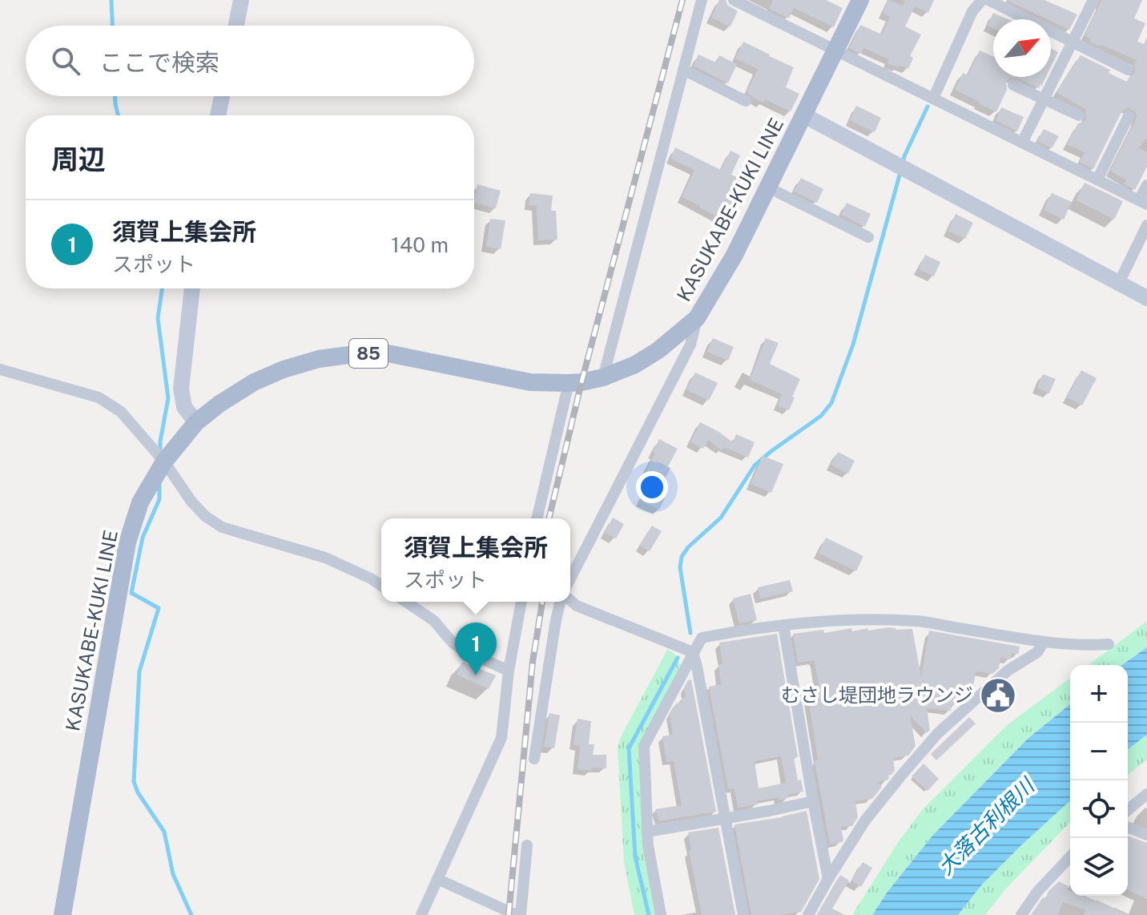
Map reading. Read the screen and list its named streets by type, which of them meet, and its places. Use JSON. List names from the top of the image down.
{
  "streets": {
    "main road": ["KASUKABE-KUKI LINE", "85"]
  },
  "water": ["大落古利根川"],
  "places": {
    "public building": ["むさし堤団地ラウンジ"]
  },
  "north": "top right",
  "page": {
    "search": "ここで検索",
    "heading": "周辺",
    "list": [
      {
        "mark": "1",
        "name": "須賀上集会所",
        "note": "スポット",
        "value": "140 m"
      }
    ],
    "popup": ["須賀上集会所", "スポット"],
    "pins": "1",
    "map_buttons": ["+", "−"]
  }
}
